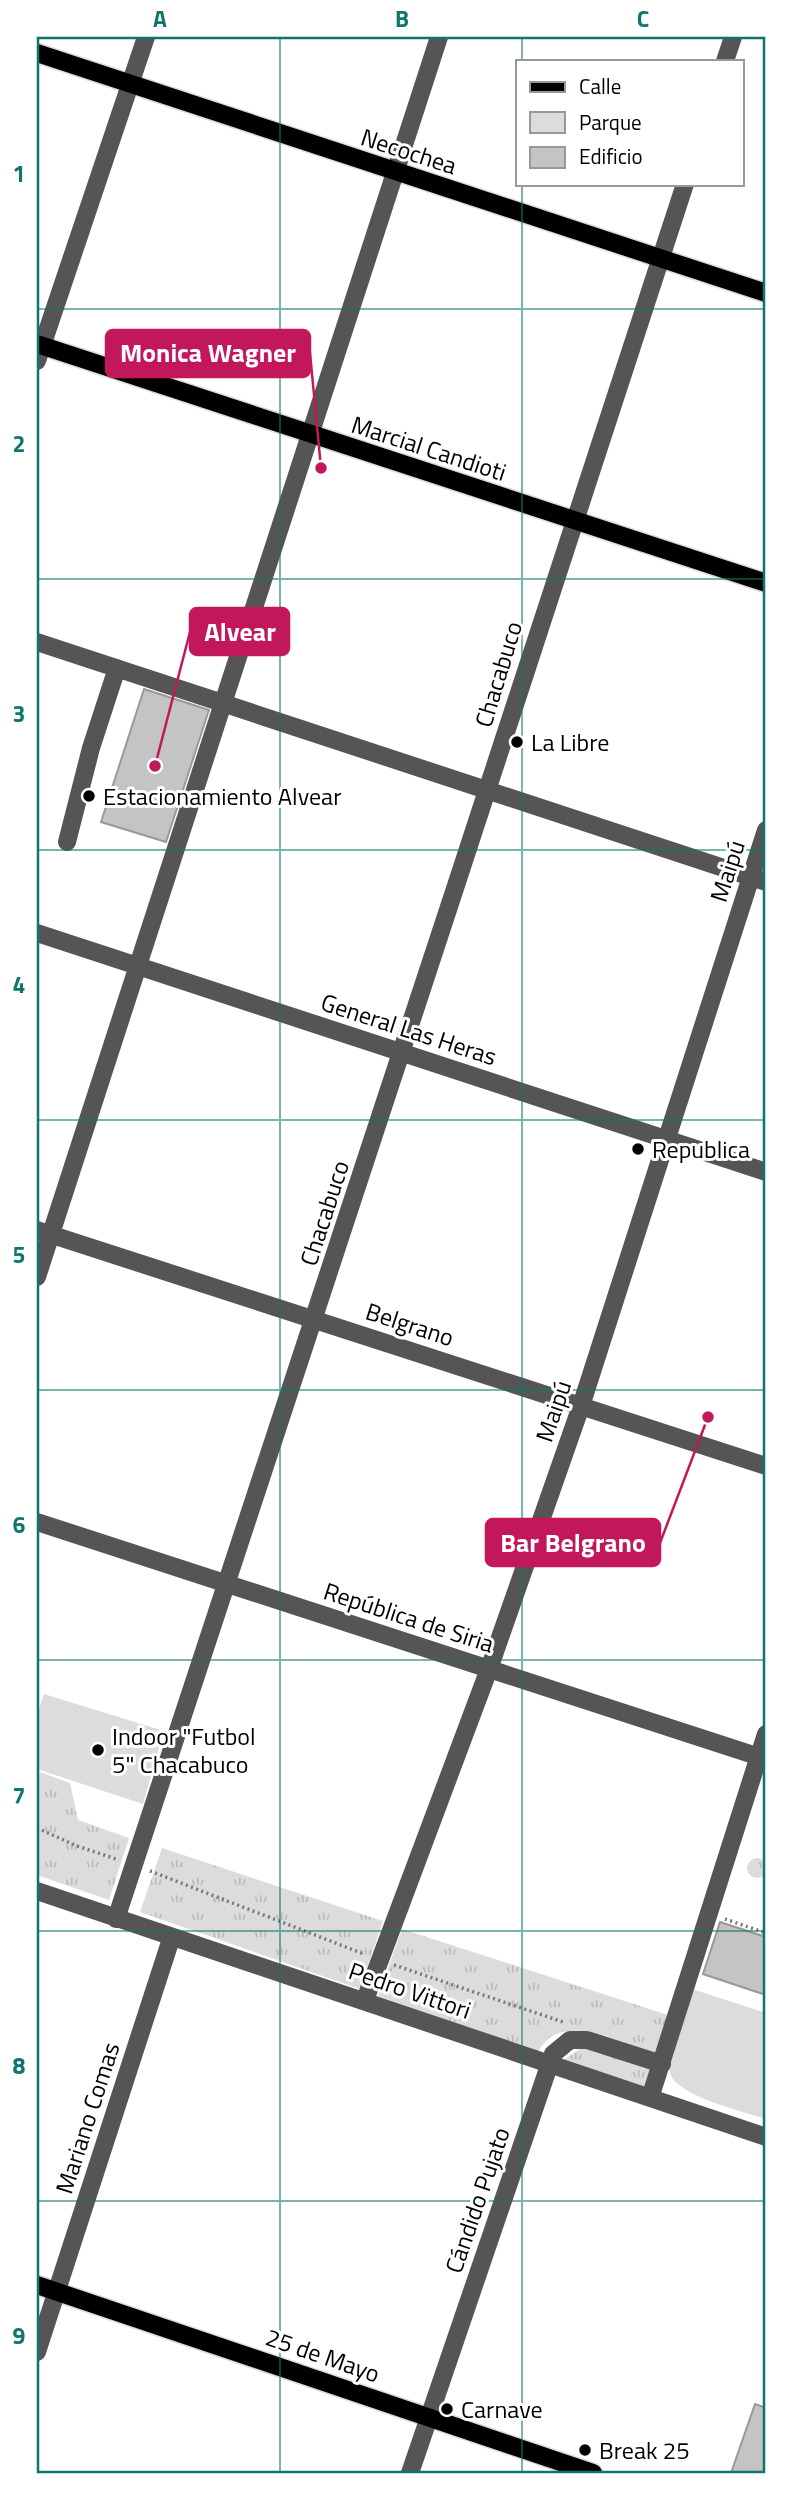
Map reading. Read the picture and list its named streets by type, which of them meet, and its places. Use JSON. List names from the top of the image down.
{
  "streets": {
    "main road": ["Necochea", "Marcial Candioti", "25 de Mayo"],
    "street": [
      "Chacabuco",
      "Maipú",
      "General Las Heras",
      "Belgrano",
      "República de Siria",
      "Pedro Vittori",
      "Mariano Comas",
      "Cándido Pujato"
    ]
  },
  "crossings": [
    ["Necochea", "Chacabuco"],
    ["Marcial Candioti", "Chacabuco"],
    ["Chacabuco", "General Las Heras"],
    ["Chacabuco", "Belgrano"],
    ["Chacabuco", "República de Siria"],
    ["Chacabuco", "Pedro Vittori"],
    ["Maipú", "General Las Heras"],
    ["Maipú", "Belgrano"],
    ["Maipú", "República de Siria"],
    ["Maipú", "Pedro Vittori"],
    ["Pedro Vittori", "Mariano Comas"],
    ["Pedro Vittori", "Cándido Pujato"],
    ["Mariano Comas", "25 de Mayo"],
    ["Cándido Pujato", "25 de Mayo"]
  ],
  "places": [
    "Monica Wagner",
    "La Libre",
    "Alvear",
    "Estacionamiento Alvear",
    "Republica",
    "Bar Belgrano",
    "Indoor \"Futbol 5\" Chacabuco",
    "Carnave",
    "Break 25"
  ],
  "legend": ["Calle", "Parque", "Edificio"],
  "grid": {
    "columns": ["A", "B", "C"],
    "rows": [
      "1",
      "2",
      "3",
      "4",
      "5",
      "6",
      "7",
      "8",
      "9"
    ]
  }
}
